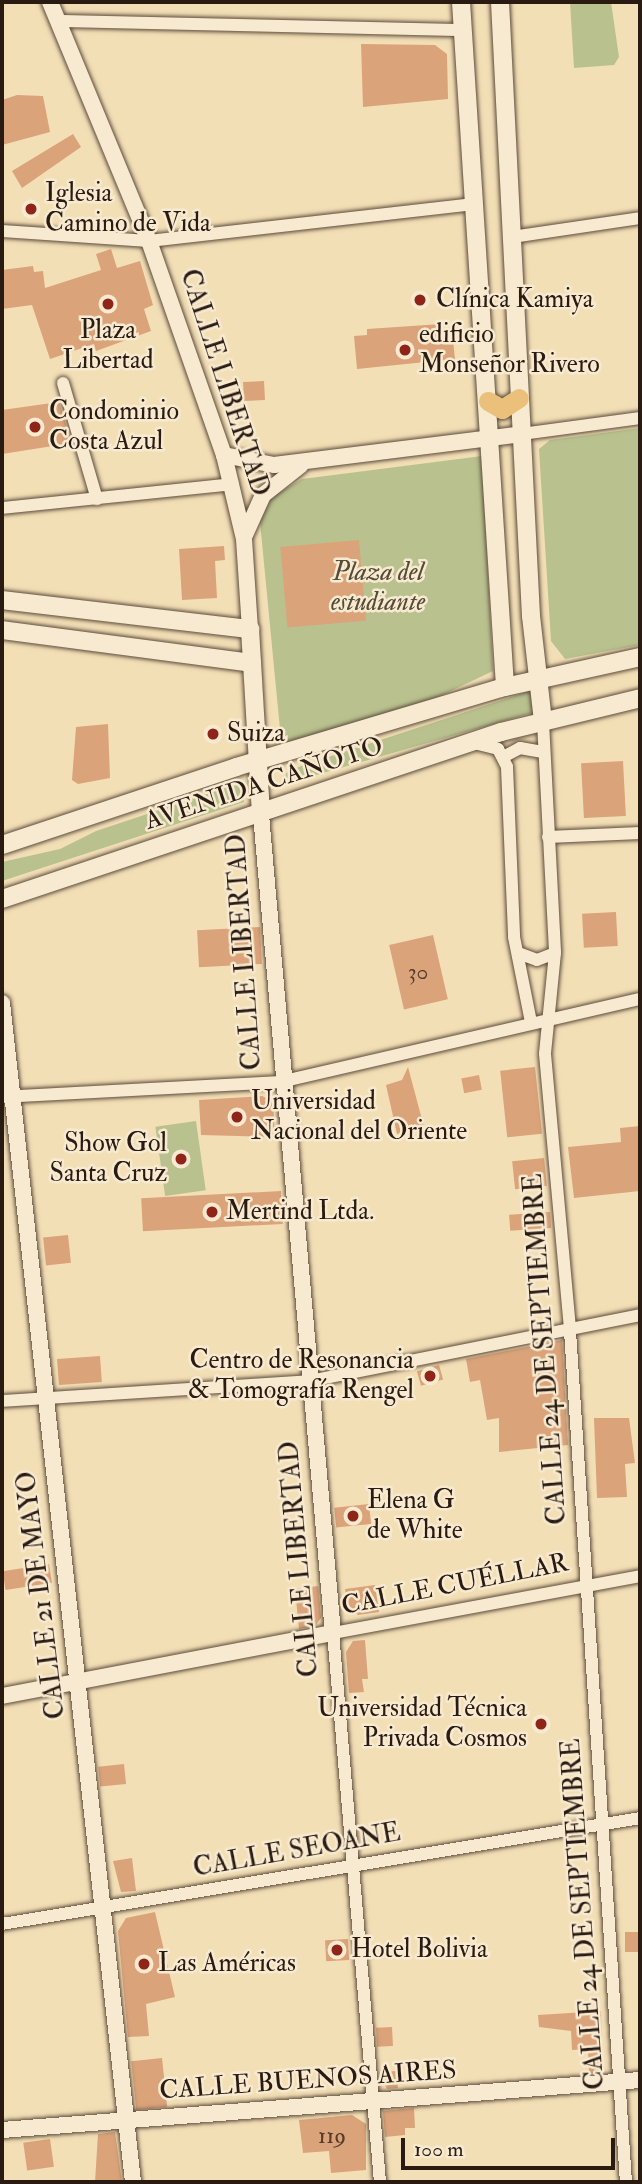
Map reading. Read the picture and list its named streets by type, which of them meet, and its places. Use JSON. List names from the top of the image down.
{
  "streets": {
    "main road": ["CALLE LIBERTAD", "AVENIDA CAÑOTO"],
    "street": [
      "CALLE 24 DE SEPTIEMBRE",
      "CALLE CUÉLLAR",
      "CALLE 21 DE MAYO",
      "CALLE SEOANE",
      "CALLE BUENOS AIRES"
    ]
  },
  "crossings": [
    ["CALLE LIBERTAD", "AVENIDA CAÑOTO"],
    ["CALLE LIBERTAD", "CALLE CUÉLLAR"],
    ["CALLE LIBERTAD", "CALLE SEOANE"],
    ["CALLE LIBERTAD", "CALLE BUENOS AIRES"],
    ["AVENIDA CAÑOTO", "CALLE 24 DE SEPTIEMBRE"],
    ["CALLE 24 DE SEPTIEMBRE", "CALLE CUÉLLAR"],
    ["CALLE 24 DE SEPTIEMBRE", "CALLE SEOANE"],
    ["CALLE 24 DE SEPTIEMBRE", "CALLE BUENOS AIRES"],
    ["CALLE CUÉLLAR", "CALLE 21 DE MAYO"],
    ["CALLE 21 DE MAYO", "CALLE SEOANE"],
    ["CALLE 21 DE MAYO", "CALLE BUENOS AIRES"]
  ],
  "parks": ["Plaza del estudiante"],
  "places": [
    "Iglesia Camino de Vida",
    "Clínica Kamiya",
    "Plaza Libertad",
    "edificio Monseñor Rivero",
    "Condominio Costa Azul",
    "Suiza",
    "Universidad Nacional del Oriente",
    "Show Gol Santa Cruz",
    "Mertind Ltda.",
    "Centro de Resonancia & Tomografía Rengel",
    "Elena G de White",
    "Universidad Técnica Privada Cosmos",
    "Hotel Bolivia",
    "Las Américas"
  ],
  "house_numbers": ["30", "119"],
  "scale_bar": "100 m"
}
